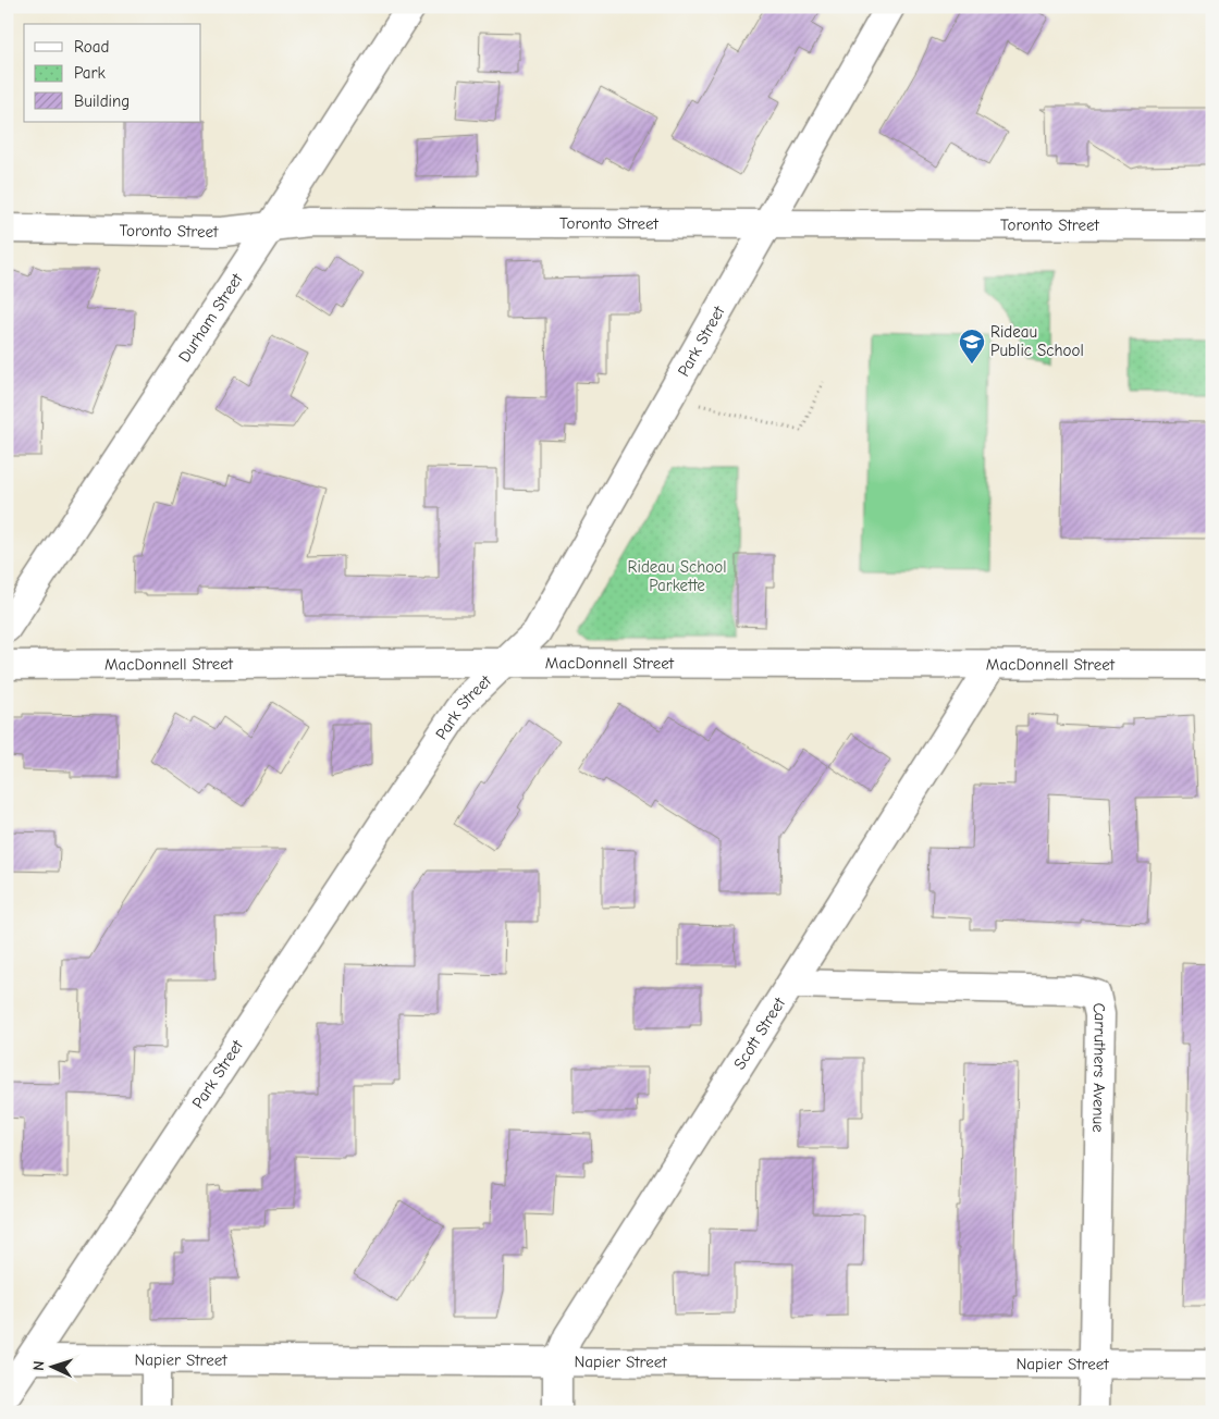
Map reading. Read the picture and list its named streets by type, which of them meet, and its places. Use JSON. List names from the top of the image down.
{
  "streets": {
    "street": [
      "Toronto Street",
      "Durham Street",
      "Park Street",
      "MacDonnell Street",
      "Scott Street",
      "Carruthers Avenue",
      "Napier Street"
    ]
  },
  "crossings": [
    ["Toronto Street", "Durham Street"],
    ["Toronto Street", "Park Street"],
    ["Park Street", "MacDonnell Street"],
    ["Park Street", "Napier Street"],
    ["MacDonnell Street", "Scott Street"],
    ["Scott Street", "Carruthers Avenue"],
    ["Scott Street", "Napier Street"],
    ["Carruthers Avenue", "Napier Street"]
  ],
  "parks": ["Rideau School Parkette"],
  "places": {
    "school or university": ["Rideau Public School"]
  },
  "legend": ["Road", "Park", "Building"],
  "north": "left"
}
